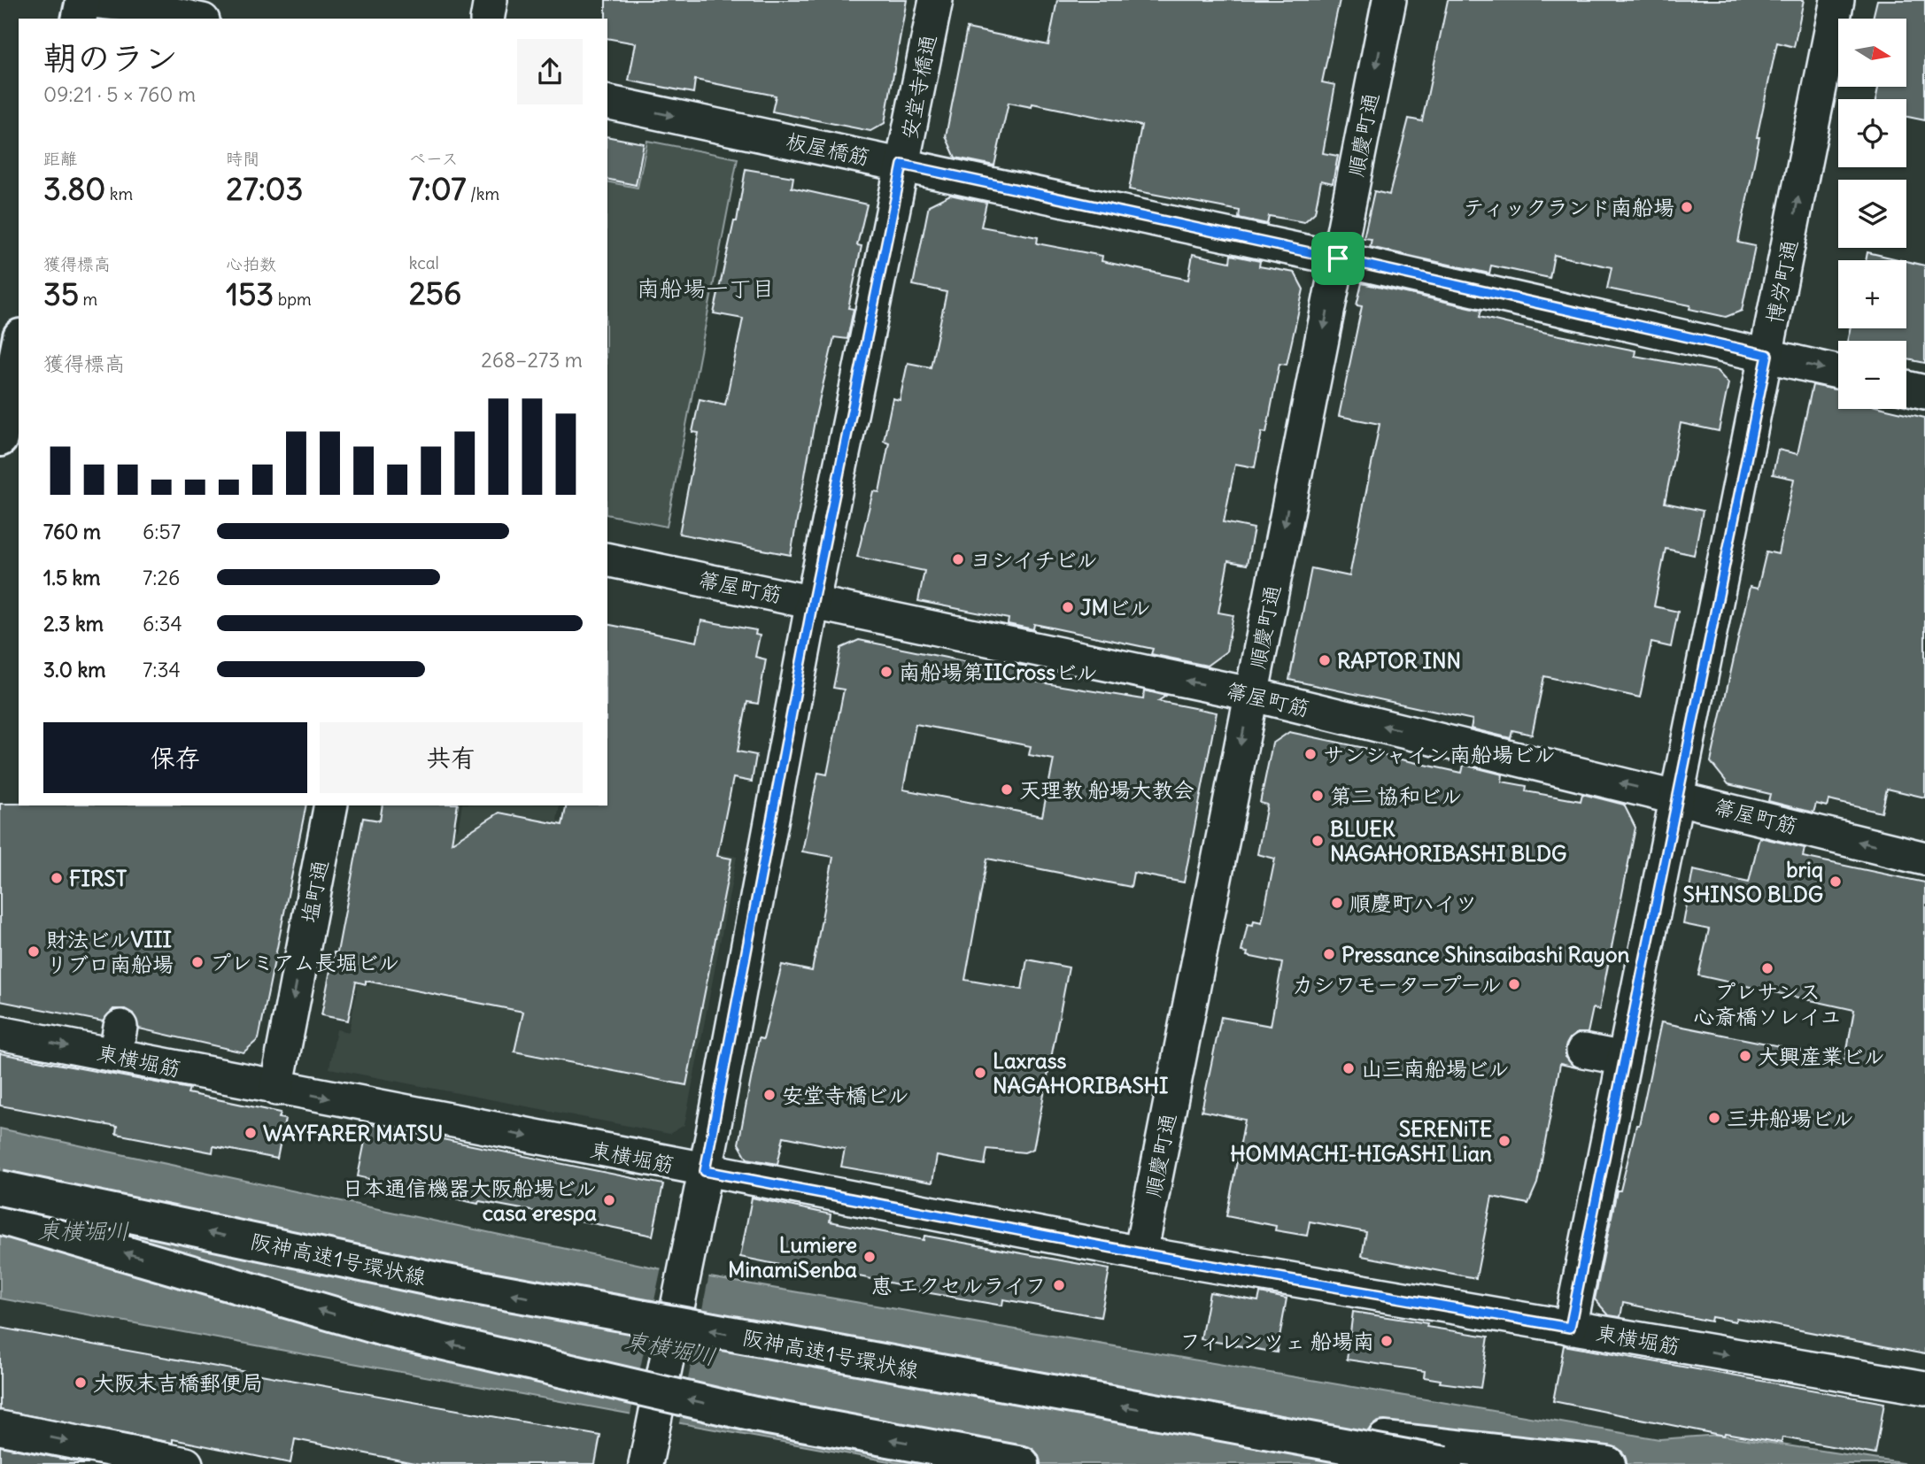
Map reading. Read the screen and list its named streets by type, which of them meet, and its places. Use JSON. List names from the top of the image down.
{
  "streets": {
    "highway": ["阪神高速1号環状線"],
    "street": [
      "安堂寺橋通",
      "順慶町通",
      "板屋橋筋",
      "博労町通",
      "箒屋町筋",
      "塩町通",
      "東横堀筋"
    ]
  },
  "crossings": [
    ["安堂寺橋通", "板屋橋筋"],
    ["安堂寺橋通", "箒屋町筋"],
    ["安堂寺橋通", "東横堀筋"],
    ["順慶町通", "板屋橋筋"],
    ["順慶町通", "箒屋町筋"],
    ["順慶町通", "東横堀筋"],
    ["板屋橋筋", "博労町通"],
    ["博労町通", "箒屋町筋"],
    ["博労町通", "東横堀筋"],
    ["塩町通", "東横堀筋"]
  ],
  "one_way": [
    "順慶町通",
    "箒屋町筋",
    "塩町通",
    "東横堀筋"
  ],
  "districts": ["南船場一丁目"],
  "water": ["東横堀川"],
  "places": [
    "ティックランド南船場",
    "ヨシイチビル",
    "JMビル",
    "RAPTOR INN",
    "南船場第IICrossビル",
    "サンシャイン南船場ビル",
    "天理教 船場大教会",
    "第二 協和ビル",
    "BLUEK NAGAHORIBASHI BLDG",
    "FIRST",
    "briq SHINSO BLDG",
    "順慶町ハイツ",
    "財法ビルVIII リブロ南船場",
    "Pressance Shinsaibashi Rayon",
    "プレミアム長堀ビル",
    "プレサンス 心斎橋ソレイユ",
    "カシワモータープール",
    "大興産業ビル",
    "山三南船場ビル",
    "Laxrass NAGAHORIBASHI",
    "安堂寺橋ビル",
    "三井船場ビル",
    "WAYFARER MATSU",
    "SERENiTE HOMMACHI-HIGASHI Lian",
    "日本通信機器大阪船場ビル casa erespa",
    "Lumiere MinamiSenba",
    "恵 エクセルライフ",
    "フィレンツェ 船場南",
    "大阪末吉橋郵便局"
  ],
  "north": "right",
  "page": {
    "map_buttons": ["+", "−"],
    "heading": ["朝のラン", "09:21 · 5 × 760 m"],
    "stats": [
      ["距離", "3.80 km"],
      ["時間", "27:03"],
      ["ペース", "7:07 /km"],
      ["獲得標高", "35 m"],
      ["心拍数", "153 bpm"],
      ["kcal", "256"]
    ],
    "chart": ["獲得標高", "268–273 m"],
    "list": [
      {
        "name": "760 m",
        "note": "6:57"
      },
      {
        "name": "1.5 km",
        "note": "7:26"
      },
      {
        "name": "2.3 km",
        "note": "6:34"
      },
      {
        "name": "3.0 km",
        "note": "7:34"
      }
    ],
    "buttons": ["保存", "共有"]
  }
}
